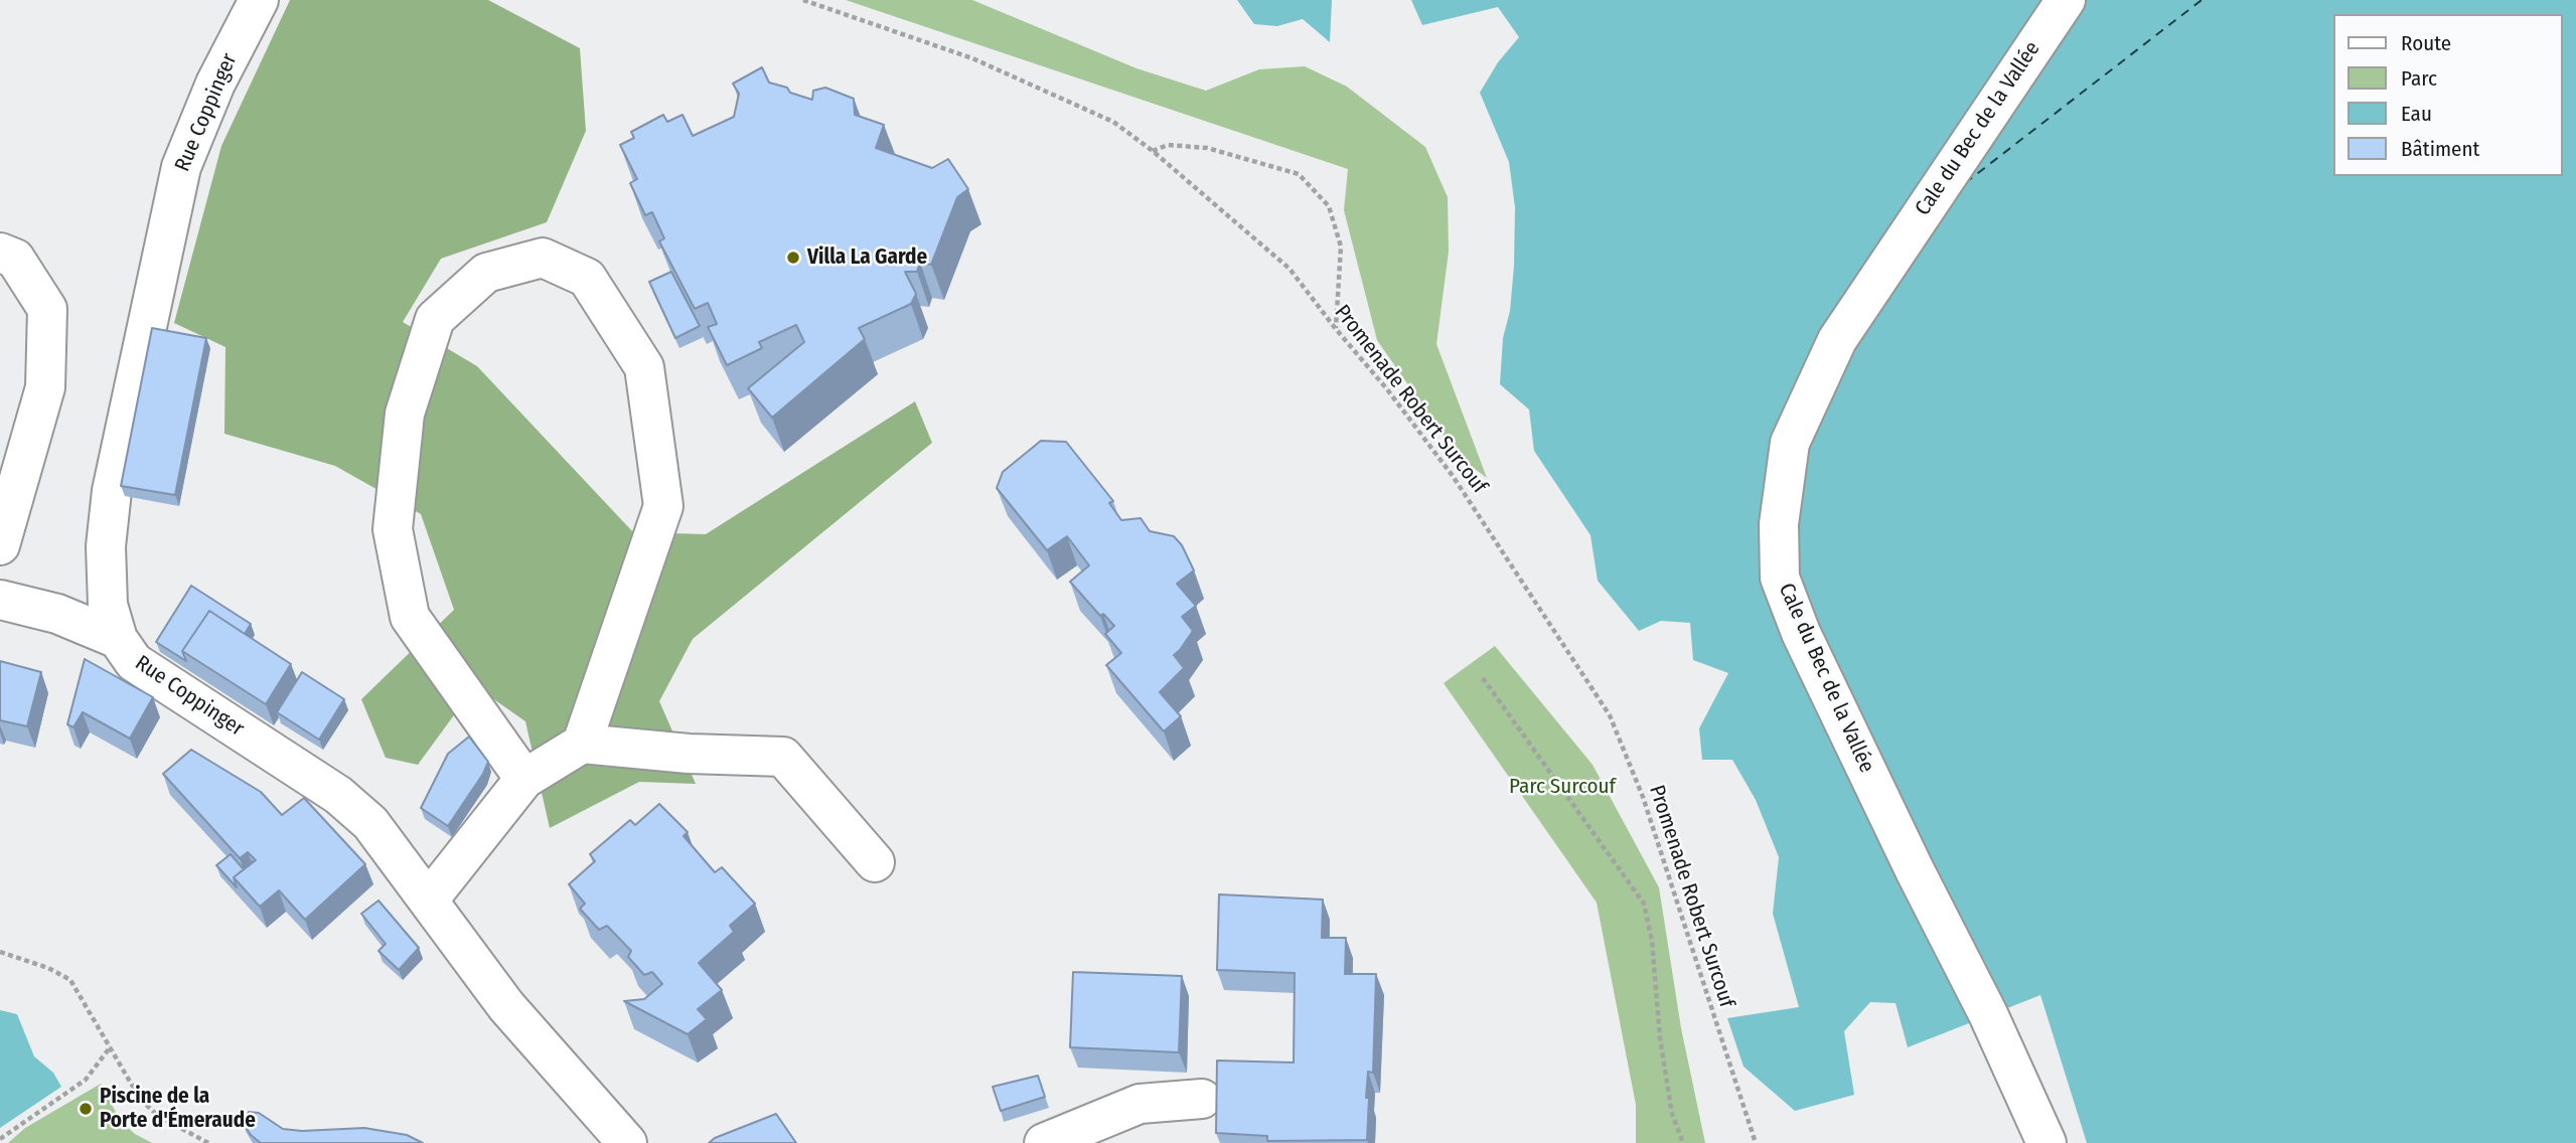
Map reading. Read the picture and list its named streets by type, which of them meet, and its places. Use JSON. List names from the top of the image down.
{
  "streets": {
    "street": ["Rue Coppinger", "Cale du Bec de la Vallée"],
    "path": ["Promenade Robert Surcouf"]
  },
  "parks": ["Parc Surcouf"],
  "places": ["Villa La Garde", "Piscine de la Porte d'Émeraude"],
  "legend": [
    "Route",
    "Parc",
    "Eau",
    "Bâtiment"
  ]
}
